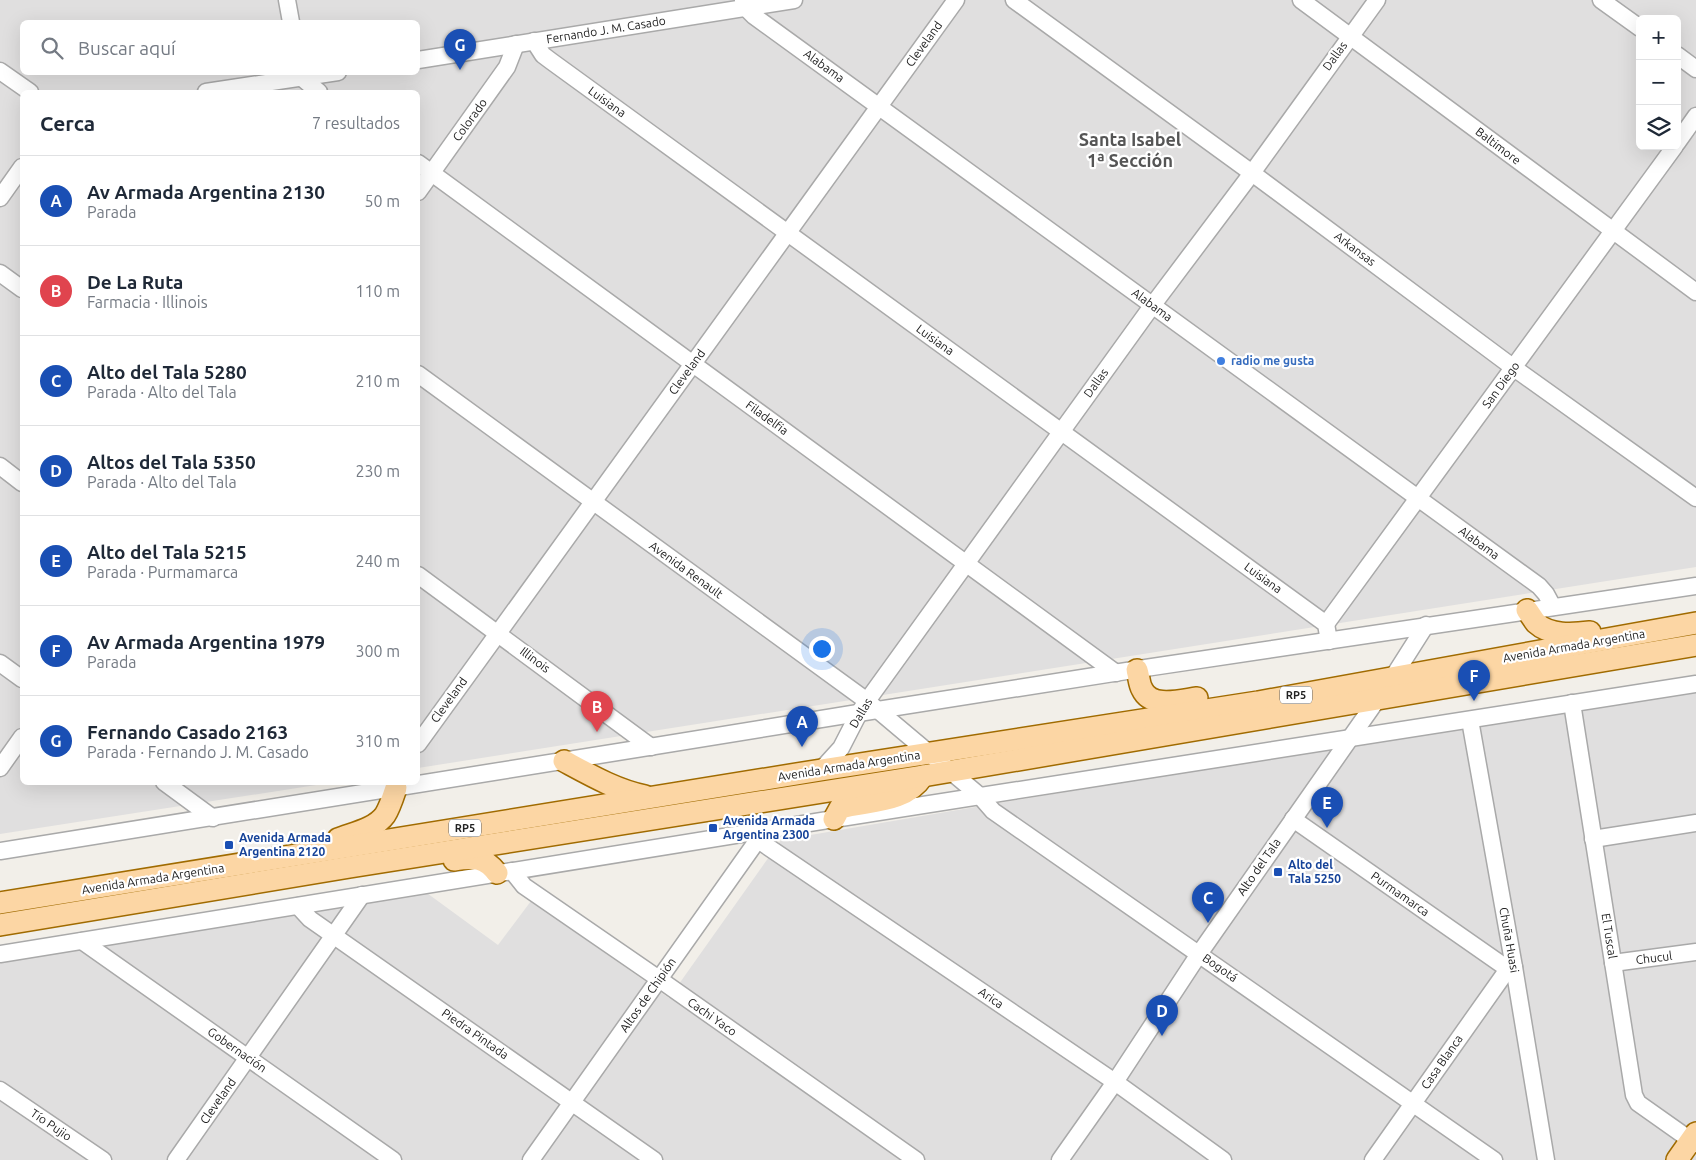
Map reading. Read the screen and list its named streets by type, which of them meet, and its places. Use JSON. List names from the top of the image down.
{
  "streets": {
    "main road": ["Avenida Armada Argentina", "RP5"],
    "street": [
      "Fernando J. M. Casado",
      "Cleveland",
      "Dallas",
      "Alabama",
      "Luisiana",
      "Colorado",
      "Baltimore",
      "Arkansas",
      "San Diego",
      "Filadelfia",
      "Avenida Renault",
      "Illinois",
      "Alto del Tala",
      "Purmamarca",
      "El Tuscal",
      "Chuña Huasi",
      "Chucul",
      "Bogotá",
      "Altos de Chipión",
      "Arica",
      "Cachi Yaco",
      "Piedra Pintada",
      "Gobernación",
      "Casa Blanca",
      "Tío Pujio"
    ]
  },
  "crossings": [
    ["Fernando J. M. Casado", "Alabama"],
    ["Fernando J. M. Casado", "Luisiana"],
    ["Fernando J. M. Casado", "Colorado"],
    ["Cleveland", "Alabama"],
    ["Cleveland", "Luisiana"],
    ["Cleveland", "Filadelfia"],
    ["Cleveland", "Avenida Renault"],
    ["Cleveland", "Illinois"],
    ["Cleveland", "Piedra Pintada"],
    ["Cleveland", "Gobernación"],
    ["Dallas", "Alabama"],
    ["Dallas", "Luisiana"],
    ["Dallas", "Baltimore"],
    ["Dallas", "Arkansas"],
    ["Dallas", "Filadelfia"],
    ["Dallas", "Avenida Renault"],
    ["Dallas", "Avenida Armada Argentina"],
    ["Alabama", "San Diego"],
    ["Luisiana", "San Diego"],
    ["Colorado", "Filadelfia"],
    ["Baltimore", "San Diego"],
    ["Arkansas", "San Diego"],
    ["Avenida Renault", "Avenida Armada Argentina"],
    ["Avenida Renault", "Bogotá"],
    ["Avenida Armada Argentina", "Alto del Tala"],
    ["Avenida Armada Argentina", "Bogotá"],
    ["Alto del Tala", "Purmamarca"],
    ["Alto del Tala", "Bogotá"],
    ["Alto del Tala", "Arica"],
    ["Purmamarca", "Chuña Huasi"],
    ["Purmamarca", "Casa Blanca"],
    ["El Tuscal", "Chucul"],
    ["Chuña Huasi", "Casa Blanca"],
    ["Bogotá", "Casa Blanca"],
    ["Altos de Chipión", "Arica"],
    ["Altos de Chipión", "Cachi Yaco"],
    ["Altos de Chipión", "Piedra Pintada"]
  ],
  "districts": ["Santa Isabel 1ª Sección"],
  "places": {
    "other": ["radio me gusta"],
    "transit": ["Avenida Armada Argentina 2300", "Avenida Armada Argentina 2120", "Alto del Tala 5250"]
  },
  "page": {
    "map_buttons": ["+", "−"],
    "search": "Buscar aquí",
    "pins": [
      "G",
      "F",
      "B",
      "A",
      "E",
      "C",
      "D"
    ],
    "heading": ["Cerca", "7 resultados"],
    "list": [
      {
        "mark": "A",
        "name": "Av Armada Argentina 2130",
        "note": "Parada",
        "value": "50 m"
      },
      {
        "mark": "B",
        "name": "De La Ruta",
        "note": "Farmacia · Illinois",
        "value": "110 m"
      },
      {
        "mark": "C",
        "name": "Alto del Tala 5280",
        "note": "Parada · Alto del Tala",
        "value": "210 m"
      },
      {
        "mark": "D",
        "name": "Altos del Tala 5350",
        "note": "Parada · Alto del Tala",
        "value": "230 m"
      },
      {
        "mark": "E",
        "name": "Alto del Tala 5215",
        "note": "Parada · Purmamarca",
        "value": "240 m"
      },
      {
        "mark": "F",
        "name": "Av Armada Argentina 1979",
        "note": "Parada",
        "value": "300 m"
      },
      {
        "mark": "G",
        "name": "Fernando Casado 2163",
        "note": "Parada · Fernando J. M. Casado",
        "value": "310 m"
      }
    ]
  }
}
